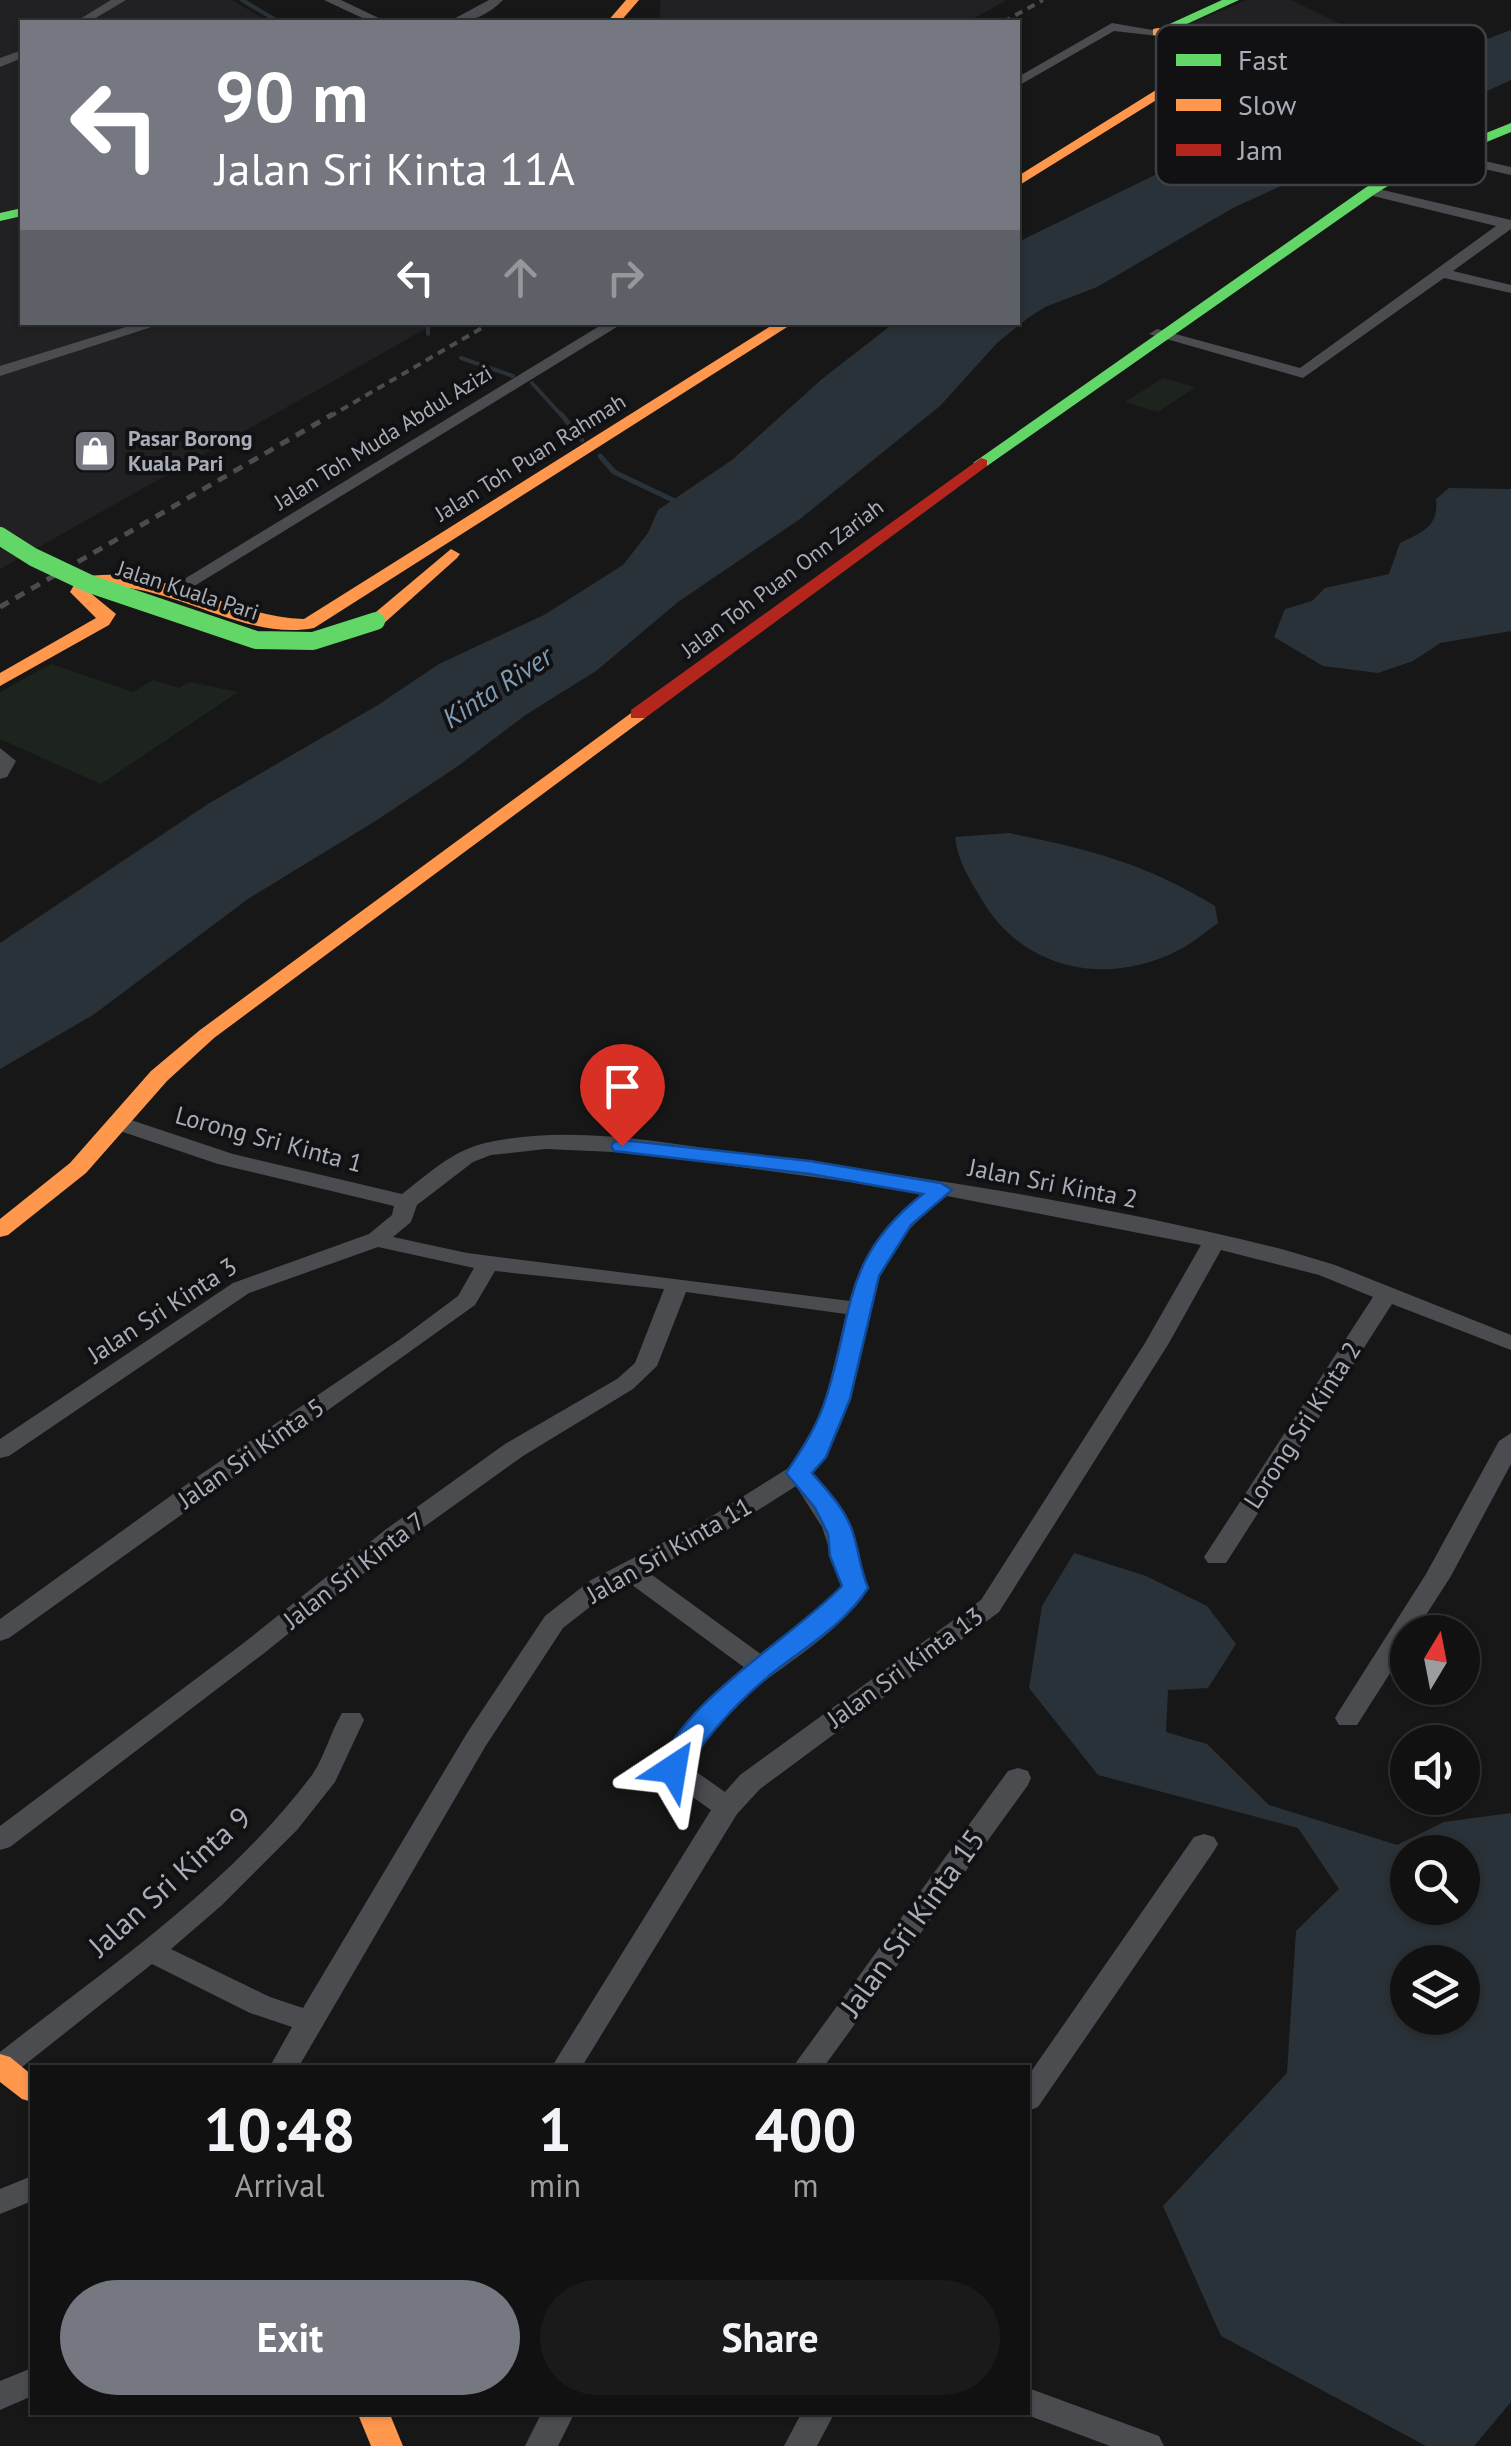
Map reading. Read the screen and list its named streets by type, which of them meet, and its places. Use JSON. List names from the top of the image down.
{
  "streets": {
    "street": [
      "Jalan Toh Muda Abdul Azizi",
      "Jalan Toh Puan Rahmah",
      "Jalan Toh Puan Onn Zariah",
      "Jalan Kuala Pari",
      "Lorong Sri Kinta 1",
      "Jalan Sri Kinta 2",
      "Jalan Sri Kinta 3",
      "Lorong Sri Kinta 2",
      "Jalan Sri Kinta 5",
      "Jalan Sri Kinta 11",
      "Jalan Sri Kinta 7",
      "Jalan Sri Kinta 13",
      "Jalan Sri Kinta 9",
      "Jalan Sri Kinta 15"
    ]
  },
  "crossings": [
    ["Jalan Toh Muda Abdul Azizi", "Jalan Toh Puan Rahmah"],
    ["Jalan Toh Puan Rahmah", "Jalan Kuala Pari"],
    ["Jalan Toh Puan Onn Zariah", "Lorong Sri Kinta 1"],
    ["Lorong Sri Kinta 1", "Jalan Sri Kinta 2"],
    ["Jalan Sri Kinta 2", "Lorong Sri Kinta 2"],
    ["Jalan Sri Kinta 2", "Jalan Sri Kinta 11"],
    ["Jalan Sri Kinta 2", "Jalan Sri Kinta 13"]
  ],
  "water": ["Kinta River"],
  "places": {
    "shop": ["Pasar Borong Kuala Pari"]
  },
  "legend": ["Fast", "Slow", "Jam"],
  "north": "top",
  "page": {
    "turn": ["90 m", "Jalan Sri Kinta 11A"],
    "eta": [
      "10:48",
      "Arrival",
      "1",
      "min",
      "400",
      "m"
    ],
    "buttons": ["Exit", "Share"]
  }
}
